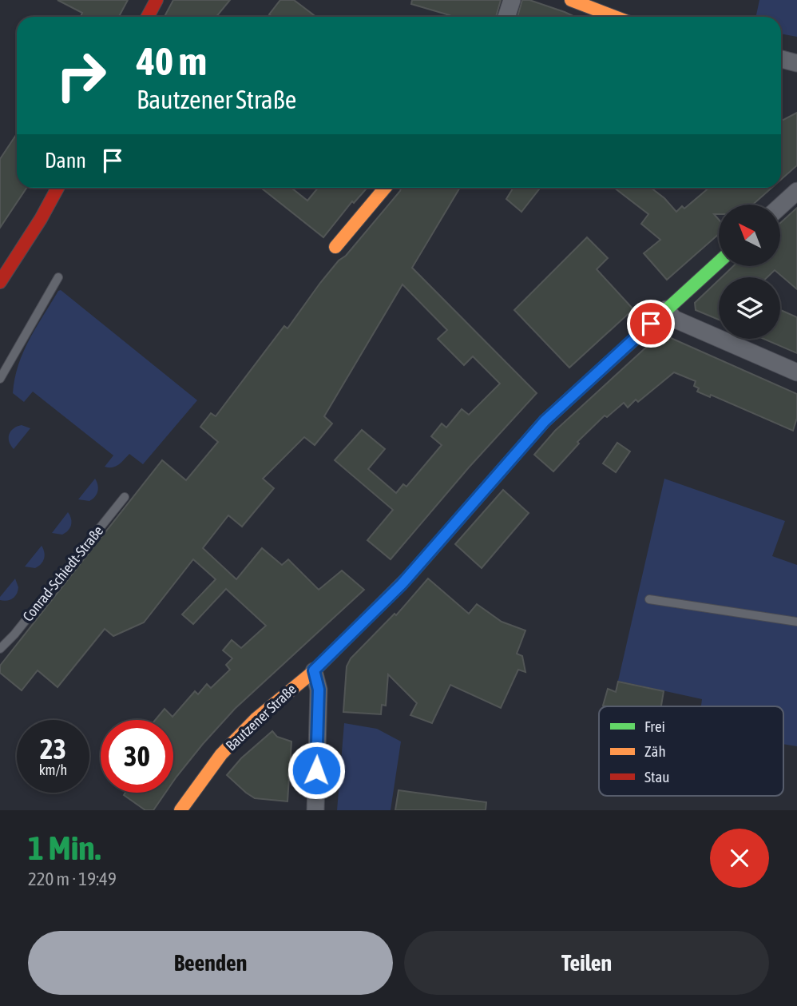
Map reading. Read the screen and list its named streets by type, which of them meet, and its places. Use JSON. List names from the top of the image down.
{
  "streets": {
    "street": ["Bautzener Straße"],
    "lane": ["Conrad-Schiedt-Straße"]
  },
  "legend": ["Frei", "Zäh", "Stau"],
  "north": "top left",
  "page": {
    "turn": ["40 m", "Bautzener Straße"],
    "then": "Dann",
    "speed": "23 km/h",
    "limit": "30",
    "heading": ["1 Min.", "220 m · 19:49"],
    "buttons": ["Beenden", "Teilen"]
  }
}
